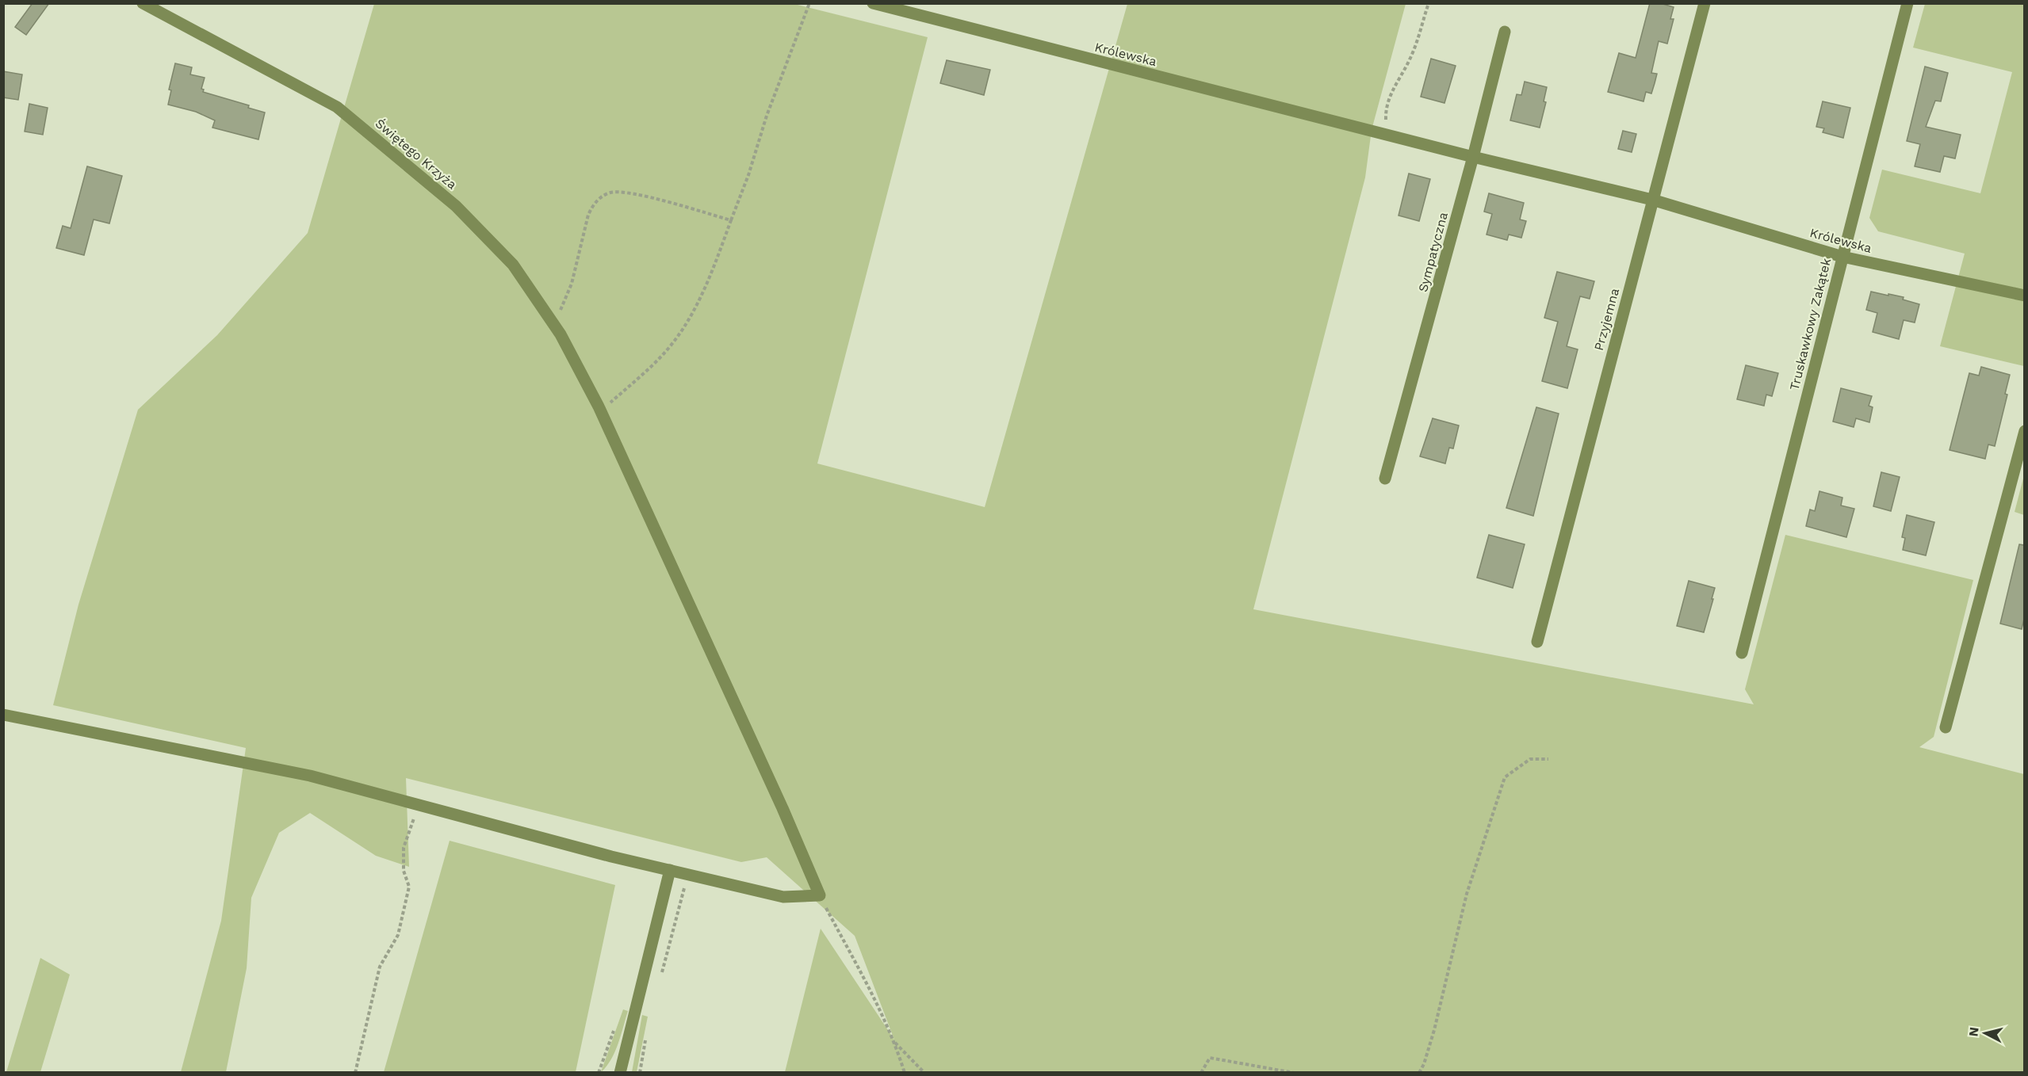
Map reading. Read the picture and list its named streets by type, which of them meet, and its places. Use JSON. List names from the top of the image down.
{
  "streets": {
    "street": [
      "Królewska",
      "Świętego Krzyża",
      "Sympatyczna",
      "Przyjemna",
      "Truskawkowy Zakątek"
    ]
  },
  "crossings": [
    ["Królewska", "Sympatyczna"],
    ["Królewska", "Przyjemna"],
    ["Królewska", "Truskawkowy Zakątek"]
  ],
  "north": "left"
}
